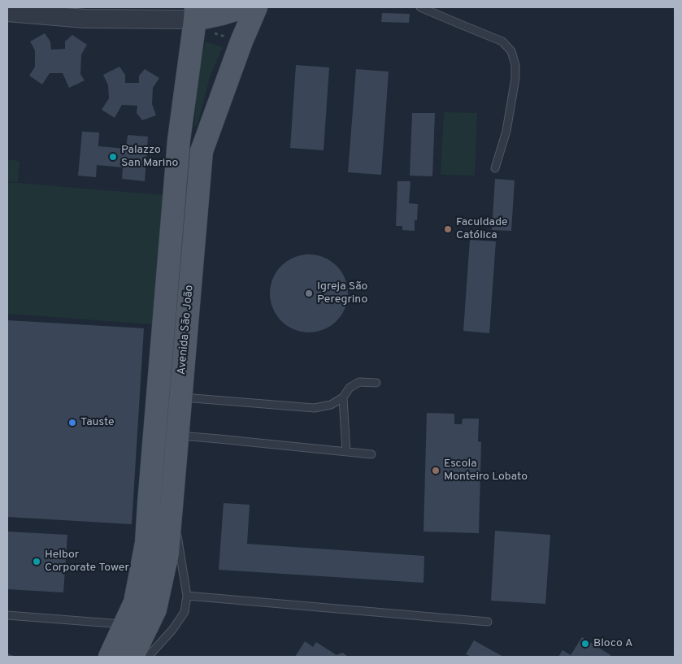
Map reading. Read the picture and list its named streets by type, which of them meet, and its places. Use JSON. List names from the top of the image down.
{
  "streets": {
    "main road": ["Avenida São João"]
  },
  "places": [
    "Palazzo San Marino",
    "Faculdade Católica",
    "Igreja São Peregrino",
    "Tauste",
    "Escola Monteiro Lobato",
    "Helbor Corporate Tower",
    "Bloco A"
  ]
}
